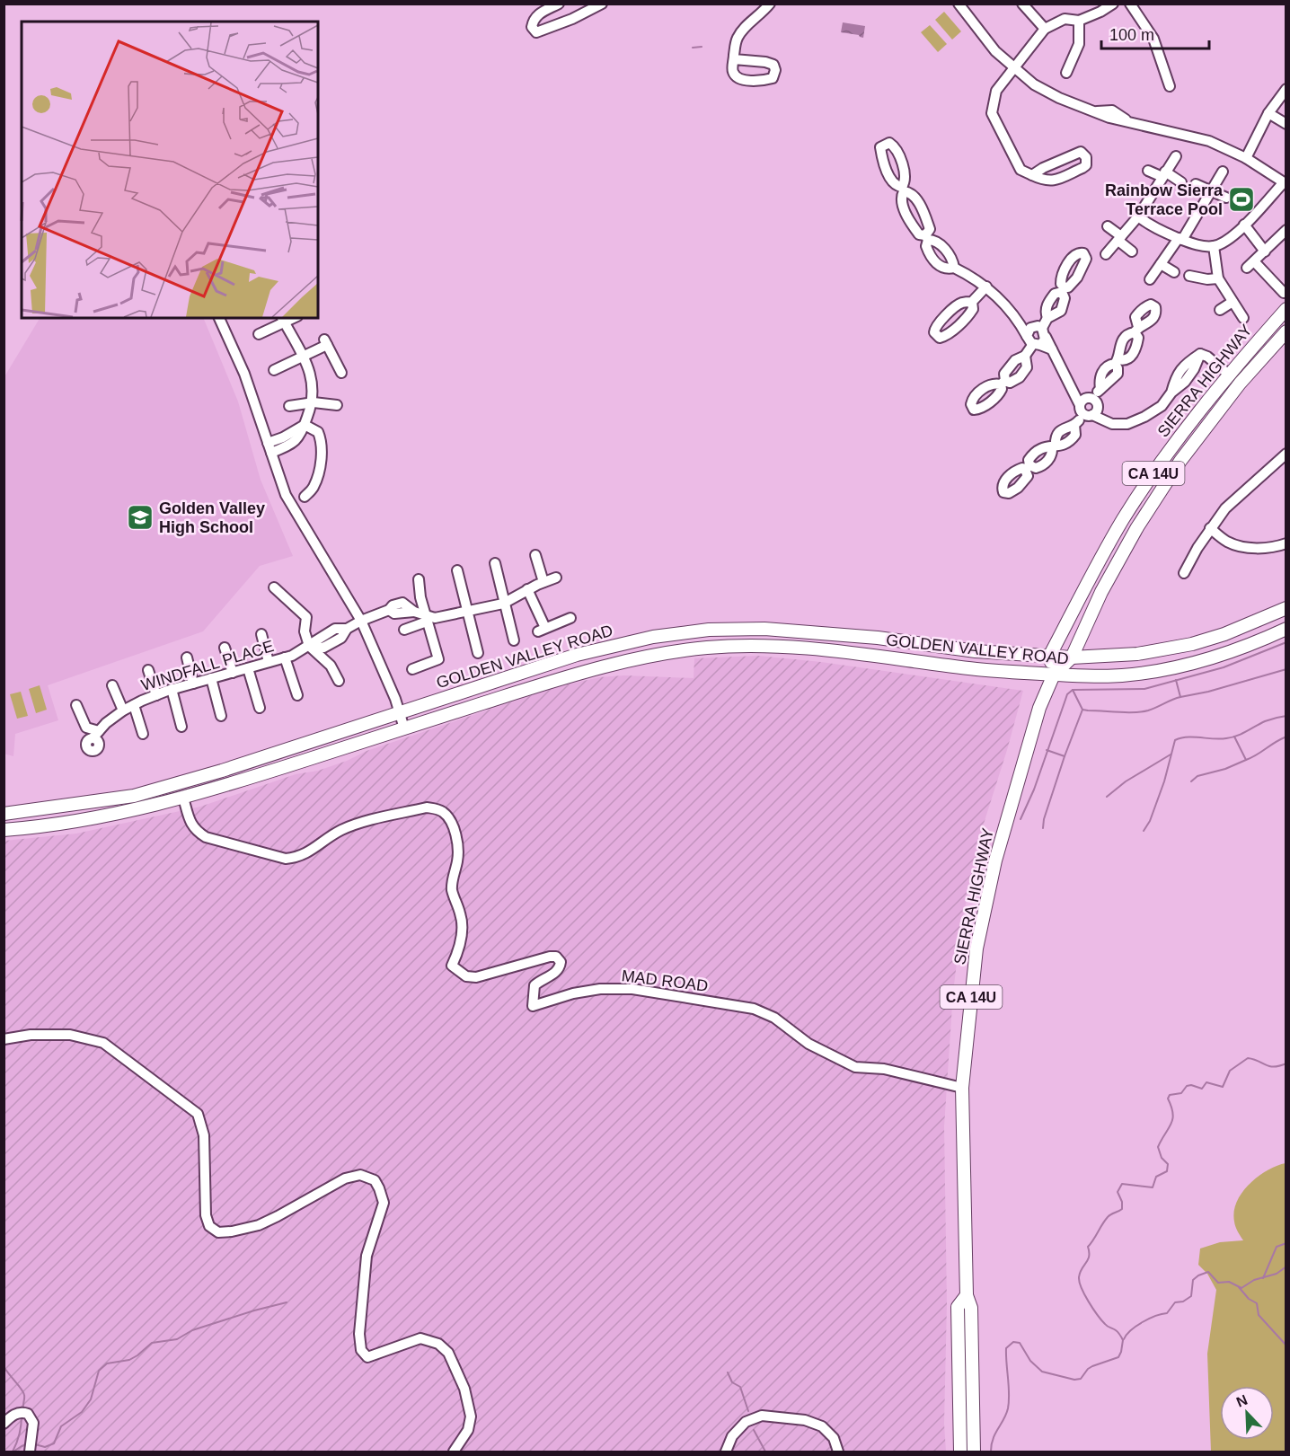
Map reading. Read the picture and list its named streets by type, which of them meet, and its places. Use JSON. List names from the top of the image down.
{
  "streets": {
    "main road": ["SIERRA HIGHWAY", "CA 14U", "GOLDEN VALLEY ROAD"],
    "street": ["WINDFALL PLACE", "MAD ROAD"]
  },
  "crossings": [
    ["SIERRA HIGHWAY", "GOLDEN VALLEY ROAD"],
    ["SIERRA HIGHWAY", "MAD ROAD"],
    ["GOLDEN VALLEY ROAD", "MAD ROAD"]
  ],
  "places": {
    "sports": ["Rainbow Sierra Terrace Pool"],
    "school or university": ["Golden Valley High School"]
  },
  "scale_bar": "100 m",
  "north": "top left"
}
